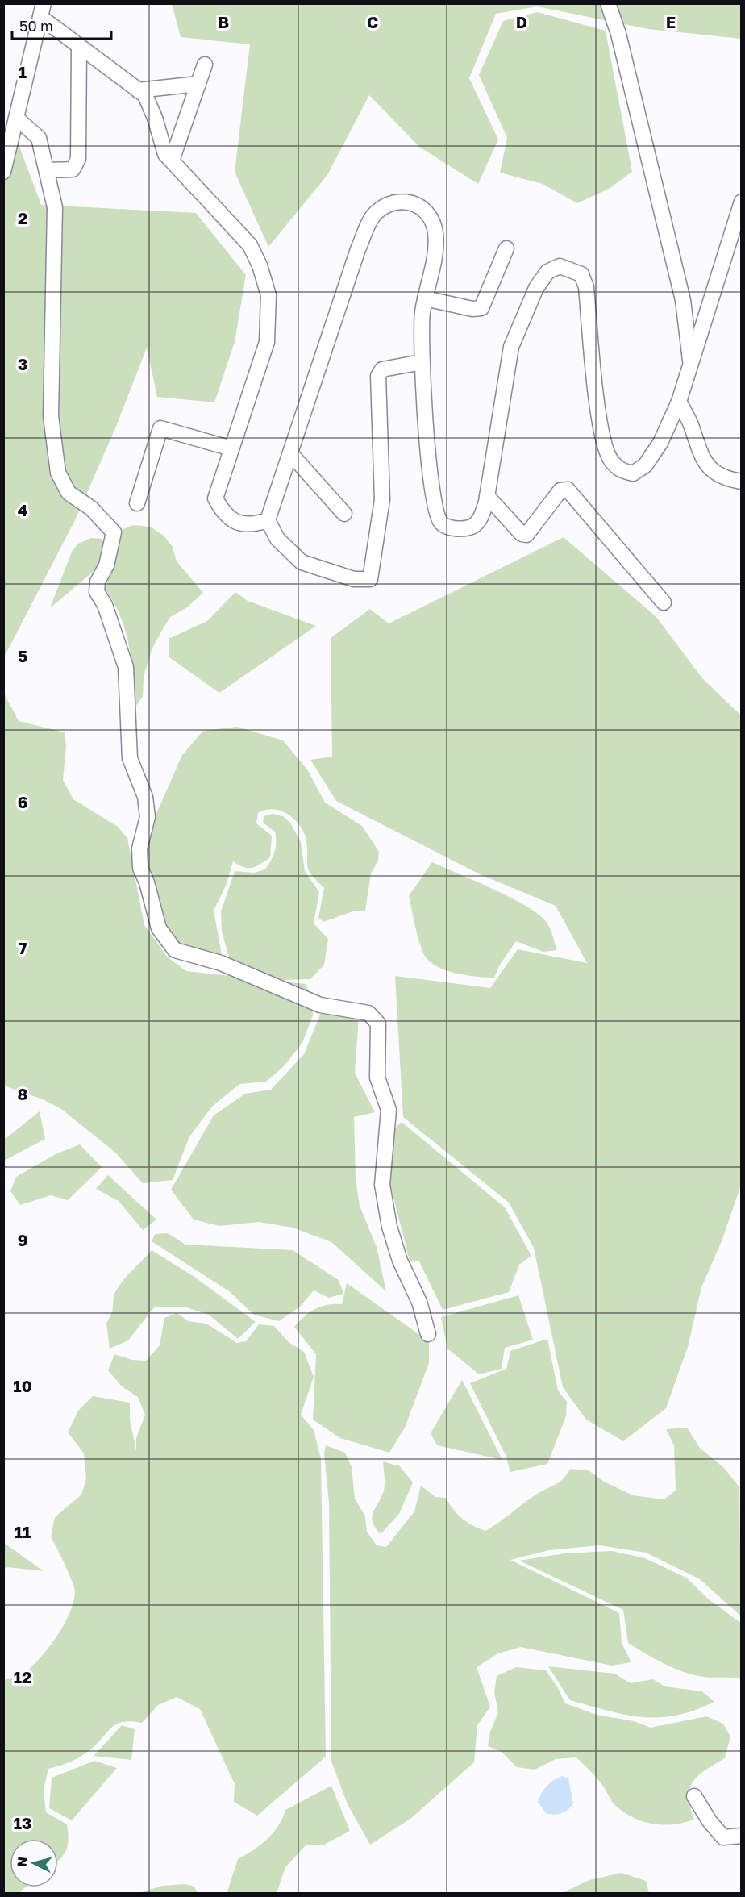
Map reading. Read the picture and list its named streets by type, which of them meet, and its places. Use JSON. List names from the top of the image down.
{
  "scale_bar": "50 m",
  "north": "left",
  "grid": {
    "columns": [
      "B",
      "C",
      "D",
      "E"
    ],
    "rows": [
      "1",
      "2",
      "3",
      "4",
      "5",
      "6",
      "7",
      "8",
      "9",
      "10",
      "11",
      "12",
      "13"
    ]
  }
}
